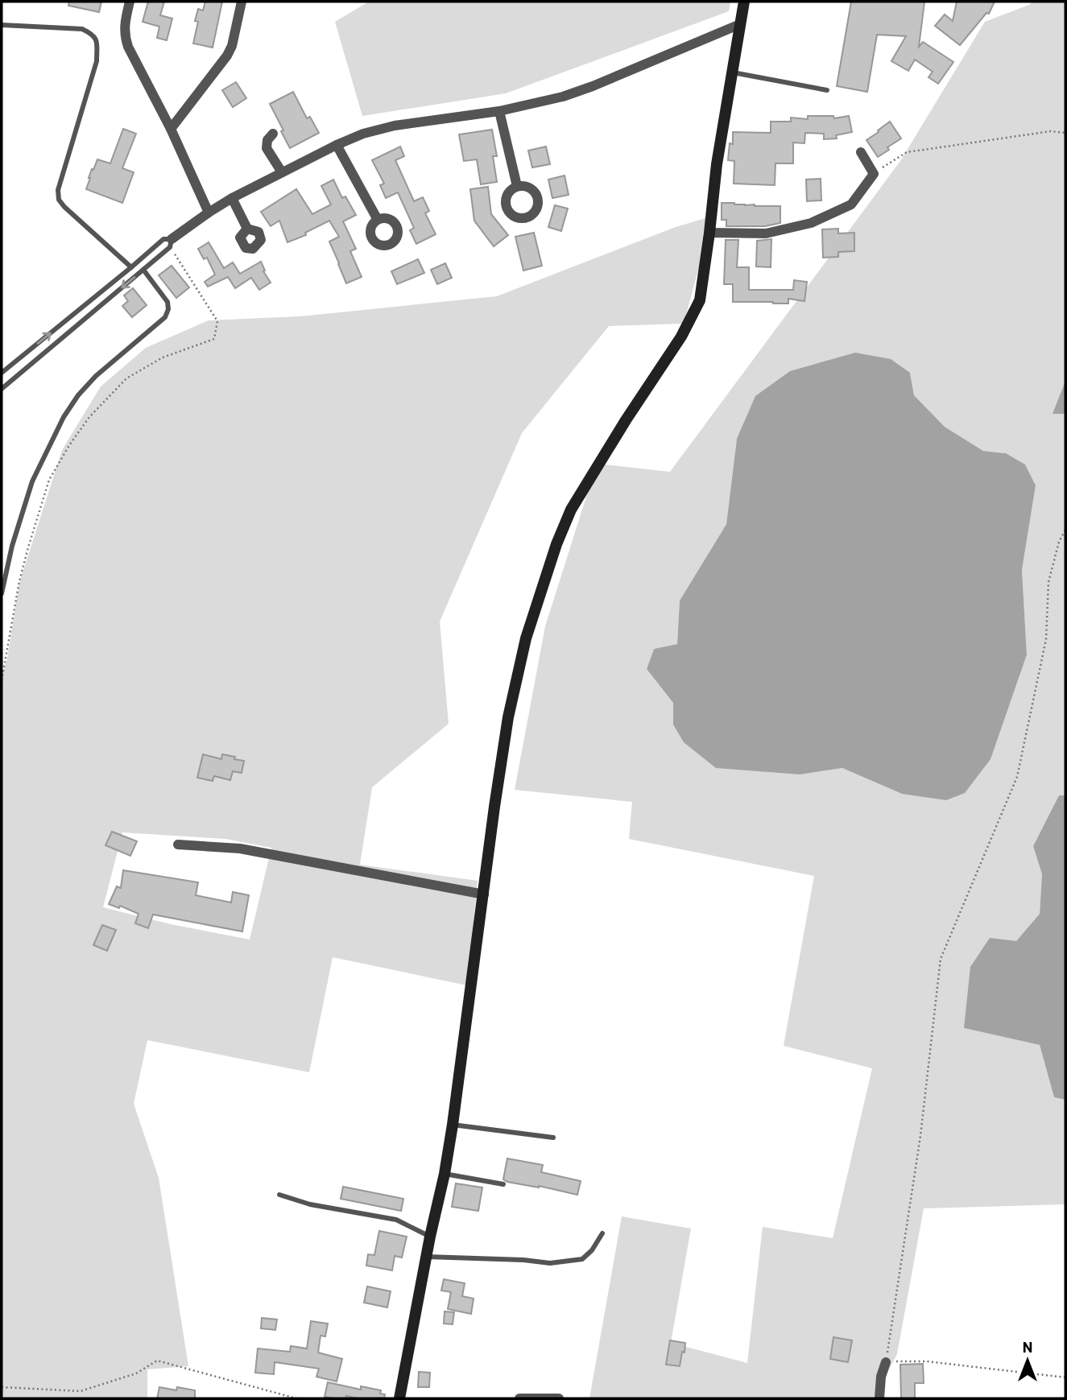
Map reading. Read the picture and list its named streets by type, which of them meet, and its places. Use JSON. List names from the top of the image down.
{
  "north": "top"
}
